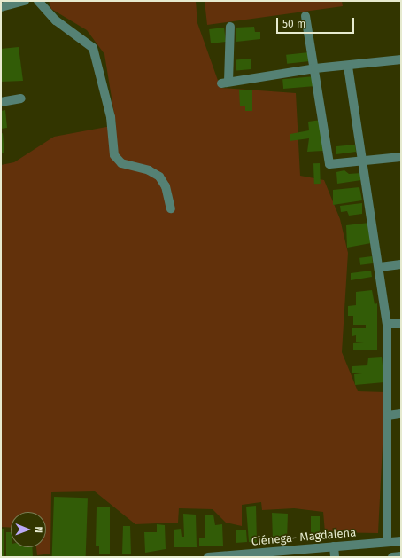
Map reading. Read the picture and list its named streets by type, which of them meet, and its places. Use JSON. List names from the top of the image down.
{
  "streets": {
    "street": ["Ciénega- Magdalena"]
  },
  "scale_bar": "50 m",
  "north": "right"
}
